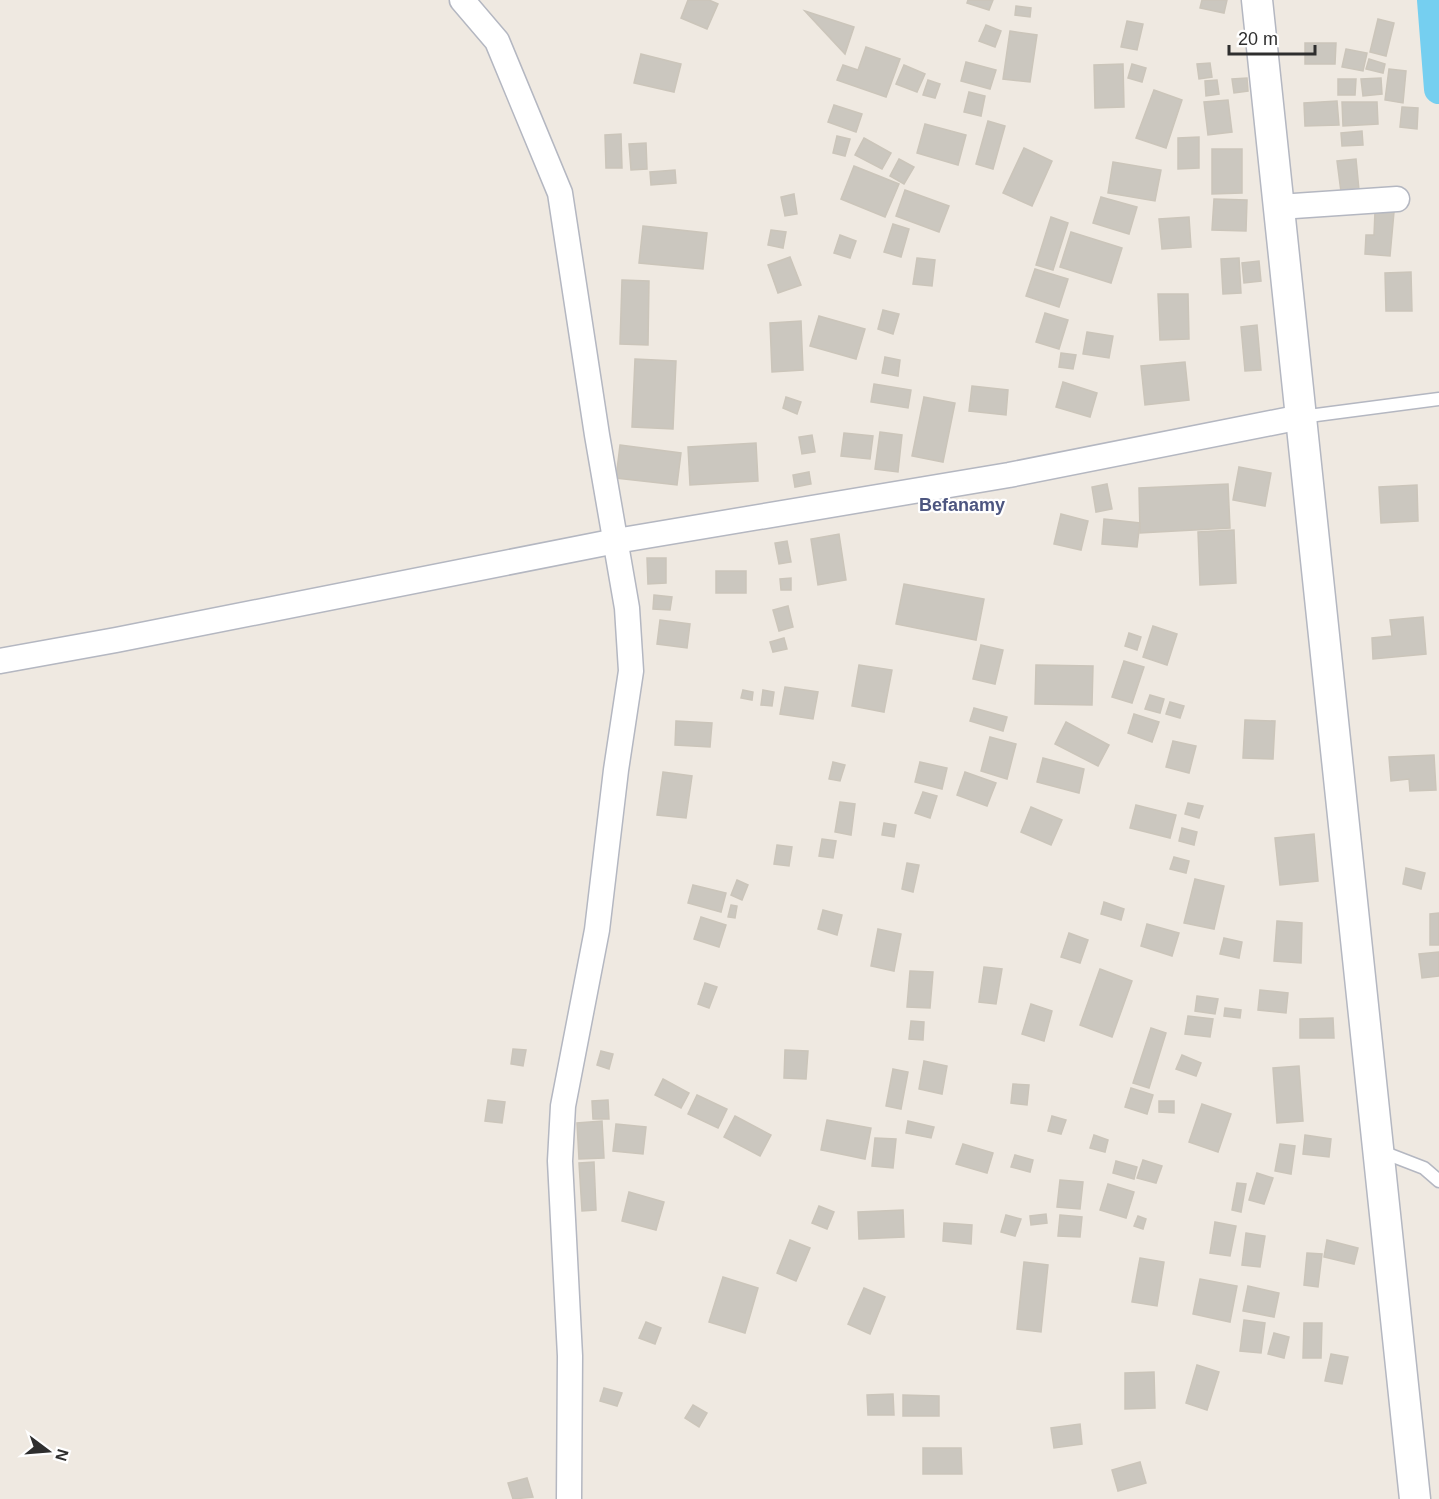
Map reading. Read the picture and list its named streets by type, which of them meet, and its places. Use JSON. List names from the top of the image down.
{
  "districts": ["Befanamy"],
  "scale_bar": "20 m",
  "north": "right"
}
